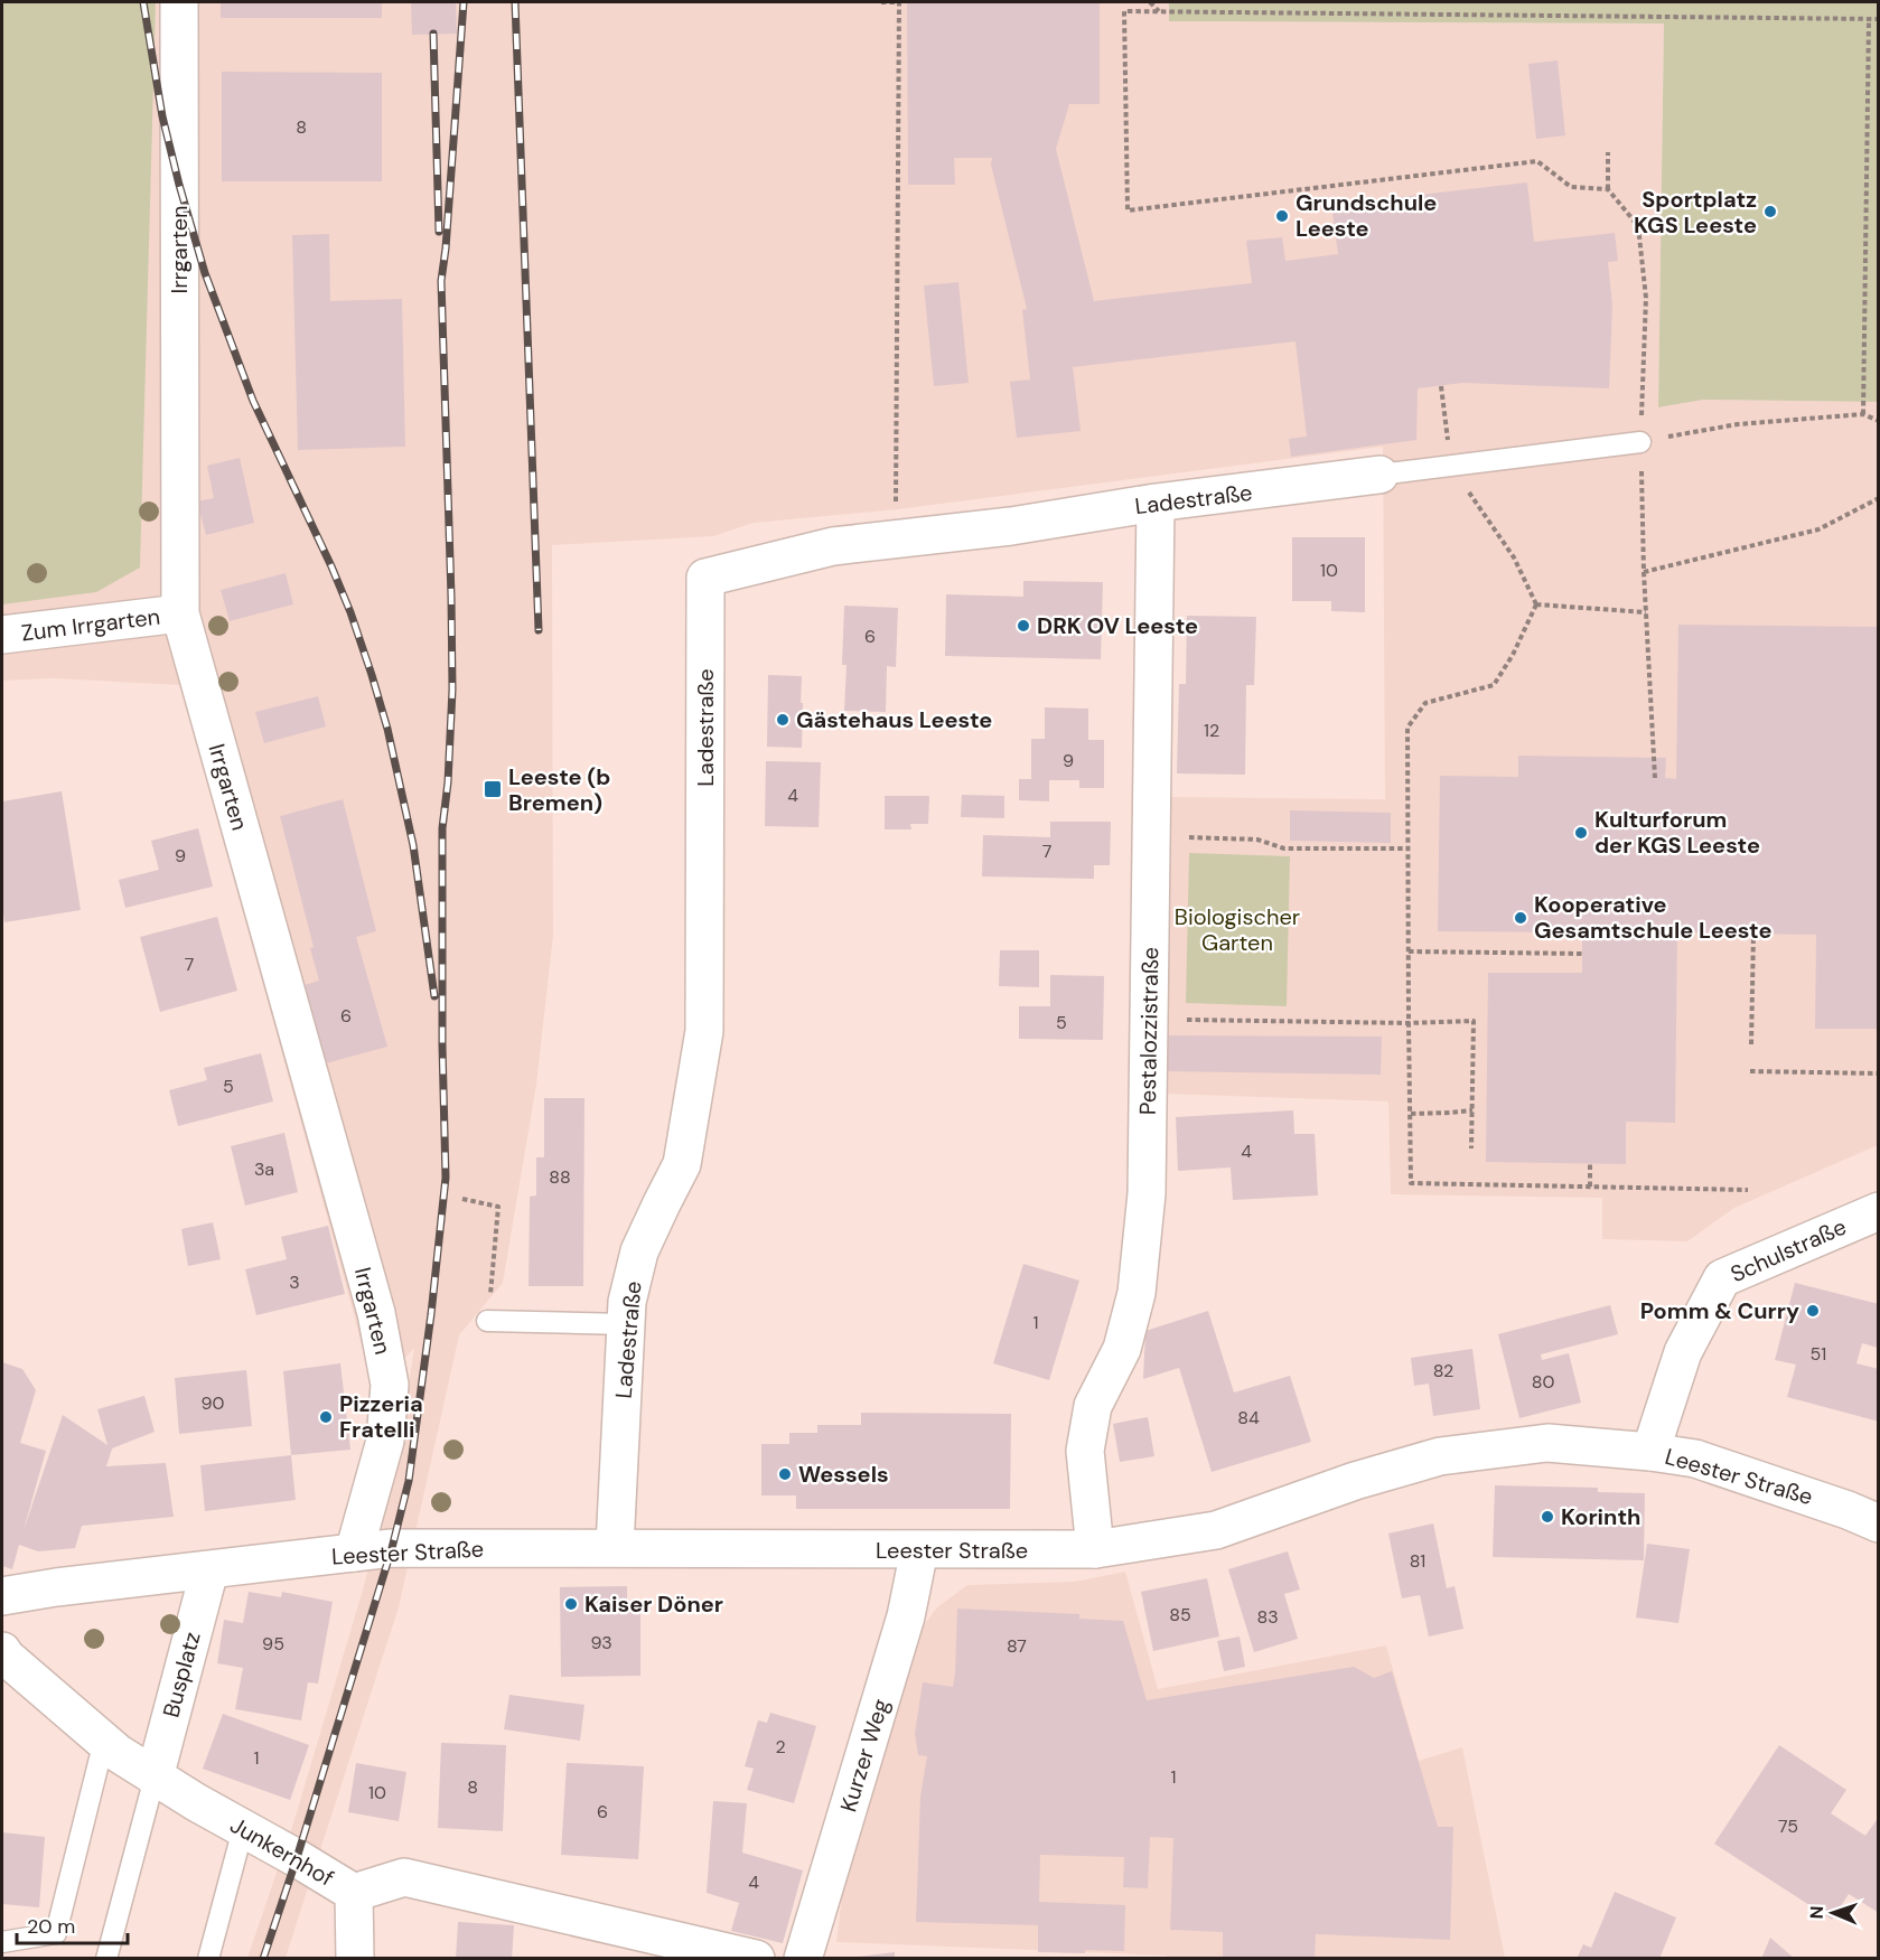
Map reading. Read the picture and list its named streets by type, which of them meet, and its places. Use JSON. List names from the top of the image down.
{
  "streets": {
    "street": [
      "Irrgarten",
      "Ladestraße",
      "Zum Irrgarten",
      "Pestalozzistraße",
      "Schulstraße",
      "Leester Straße",
      "Busplatz",
      "Kurzer Weg",
      "Junkernhof"
    ]
  },
  "crossings": [
    ["Irrgarten", "Zum Irrgarten"],
    ["Irrgarten", "Leester Straße"],
    ["Ladestraße", "Pestalozzistraße"],
    ["Ladestraße", "Leester Straße"],
    ["Pestalozzistraße", "Leester Straße"],
    ["Schulstraße", "Leester Straße"],
    ["Leester Straße", "Busplatz"],
    ["Leester Straße", "Kurzer Weg"],
    ["Busplatz", "Junkernhof"]
  ],
  "parks": ["Biologischer Garten"],
  "places": {
    "other": [
      "Sportplatz KGS Leeste",
      "Grundschule Leeste",
      "DRK OV Leeste",
      "Gästehaus Leeste",
      "Kulturforum der KGS Leeste",
      "Kooperative Gesamtschule Leeste",
      "Pomm & Curry",
      "Pizzeria Fratelli",
      "Wessels",
      "Korinth",
      "Kaiser Döner"
    ],
    "transit": ["Leeste (b Bremen)"]
  },
  "house_numbers": [
    "8",
    "10",
    "6",
    "12",
    "9",
    "4",
    "7",
    "9",
    "7",
    "6",
    "5",
    "5",
    "4",
    "3a",
    "88",
    "3",
    "1",
    "51",
    "82",
    "80",
    "90",
    "84",
    "81",
    "85",
    "83",
    "93",
    "95",
    "87",
    "2",
    "1",
    "1",
    "8",
    "10",
    "6",
    "75",
    "4"
  ],
  "scale_bar": "20 m",
  "north": "left"
}
